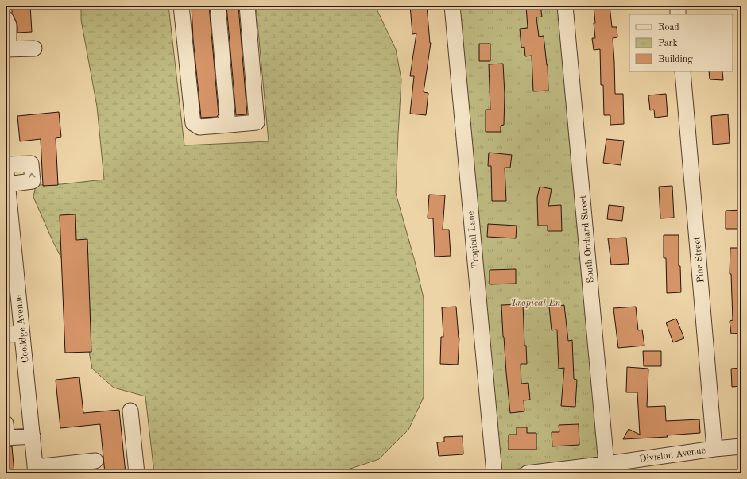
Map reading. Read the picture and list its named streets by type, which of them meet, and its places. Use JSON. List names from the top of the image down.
{
  "streets": {
    "street": [
      "South Orchard Street",
      "Tropical Lane",
      "Pine Street",
      "Coolidge Avenue",
      "Division Avenue"
    ]
  },
  "crossings": [
    ["South Orchard Street", "Division Avenue"],
    ["Pine Street", "Division Avenue"]
  ],
  "parks": ["Tropical Ln"],
  "legend": ["Road", "Park", "Building"]
}
